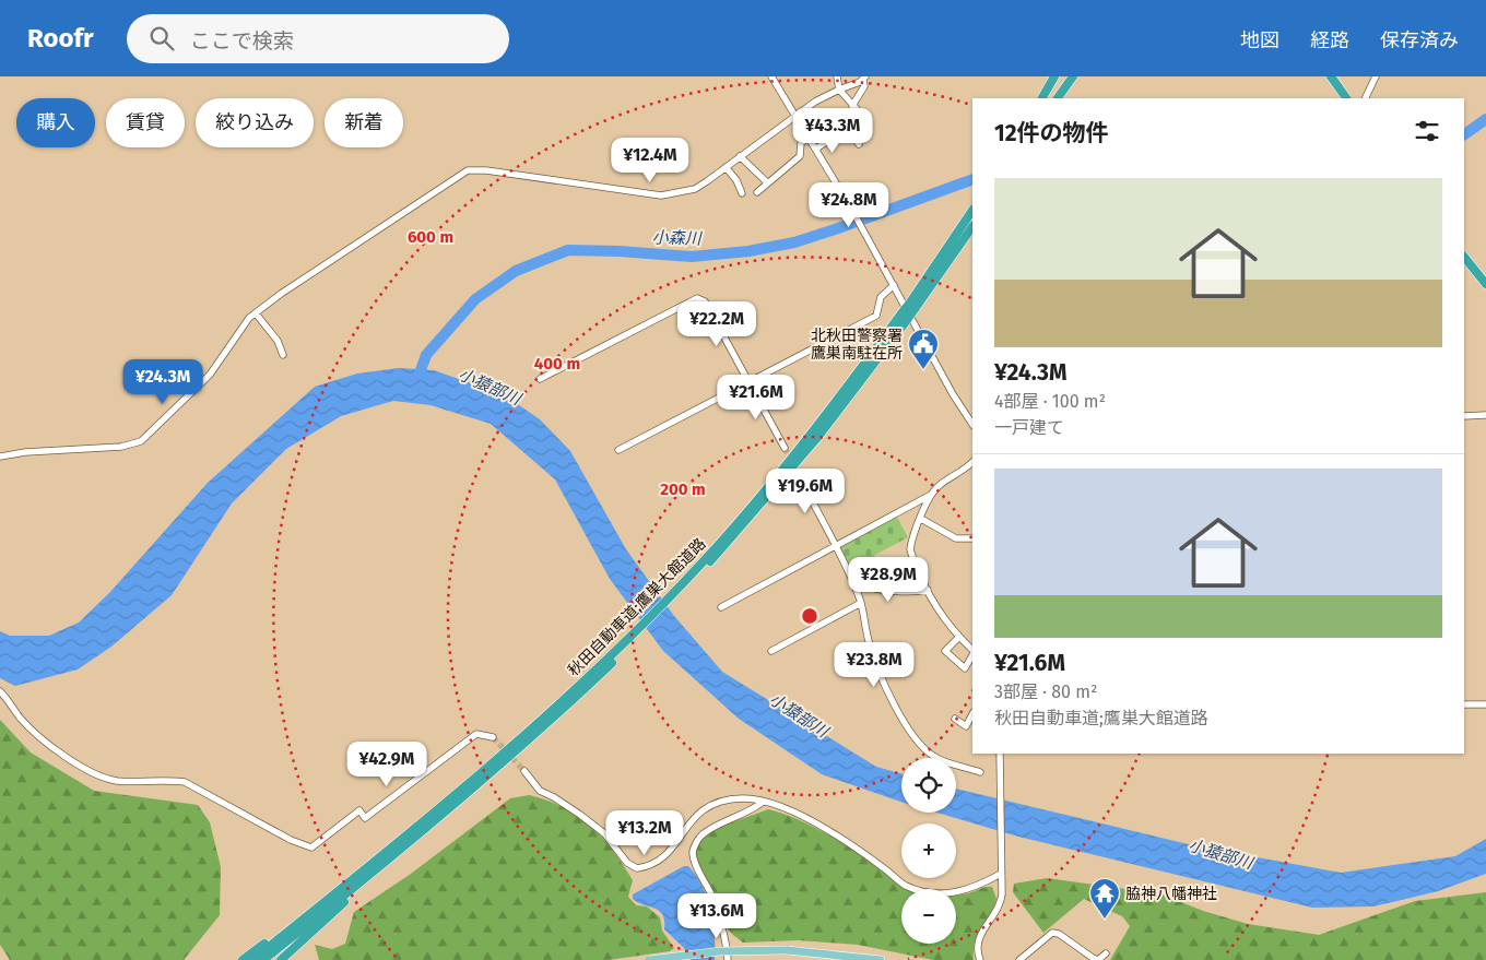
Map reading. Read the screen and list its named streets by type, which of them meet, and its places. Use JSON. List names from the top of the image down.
{
  "streets": {
    "highway": ["秋田自動車道;鷹巣大館道路"]
  },
  "water": ["小森川", "小猿部川"],
  "places": {
    "public building": ["北秋田警察署 鷹巣南駐在所"],
    "temple": ["脇神八幡神社"]
  },
  "page": {
    "header": "Roofr",
    "search": "ここで検索",
    "nav": ["地図", "経路", "保存済み"],
    "chip": [
      "購入",
      "賃貸",
      "絞り込み",
      "新着"
    ],
    "heading": "12件の物件",
    "price": [
      "¥43.3M",
      "¥12.4M",
      "¥24.8M",
      "¥22.2M",
      "¥24.3M",
      "¥21.6M",
      "¥19.6M",
      "¥28.9M",
      "¥23.8M",
      "¥42.9M",
      "¥13.2M",
      "¥13.6M"
    ],
    "list": [
      {
        "name": "¥24.3M",
        "note": "4部屋 · 100 m² · 一戸建て"
      },
      {
        "name": "¥21.6M",
        "note": "3部屋 · 80 m² · 秋田自動車道;鷹巣大館道路"
      }
    ],
    "map_buttons": ["+", "−"]
  },
  "rings": ["600 m", "400 m", "200 m"]
}
